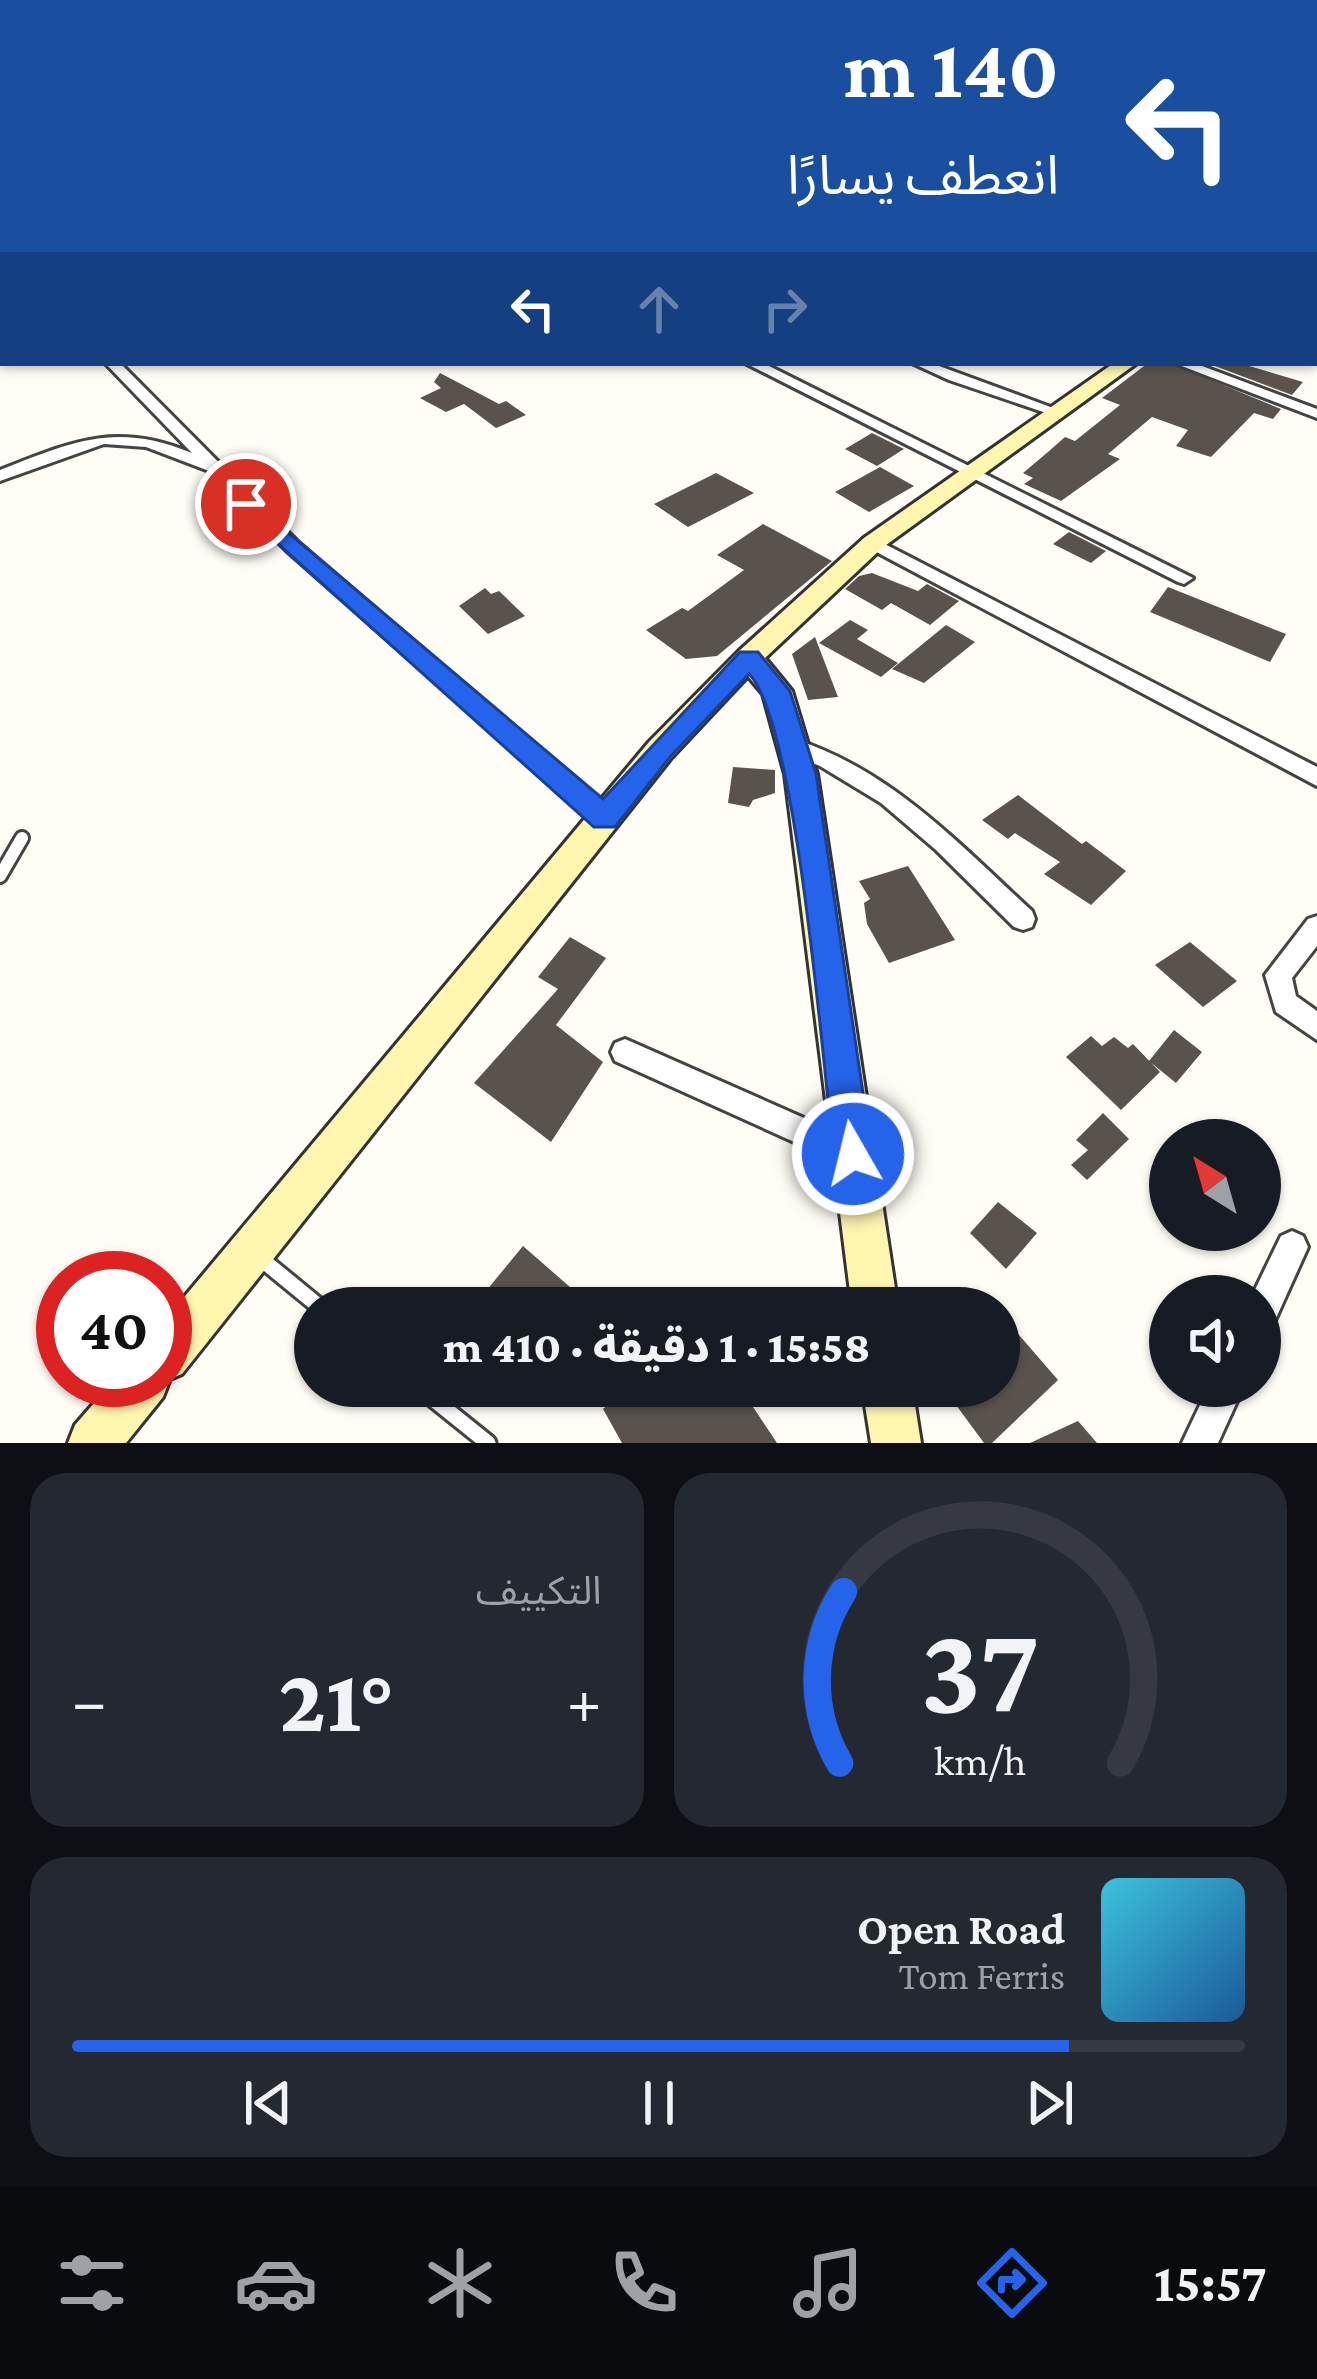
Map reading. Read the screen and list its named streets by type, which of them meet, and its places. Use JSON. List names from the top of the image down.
{
  "north": "top left",
  "page": {
    "turn": ["140 m", "انعطف يسارًا"],
    "limit": "40",
    "trip": "15:58 · 1 دقيقة · 410 m",
    "tile": "التكييف",
    "heat": ["−", "21°", "+"],
    "song": ["Open Road", "Tom Ferris"],
    "tabs": "15:57",
    "gauge": ["37", "km/h"]
  }
}
